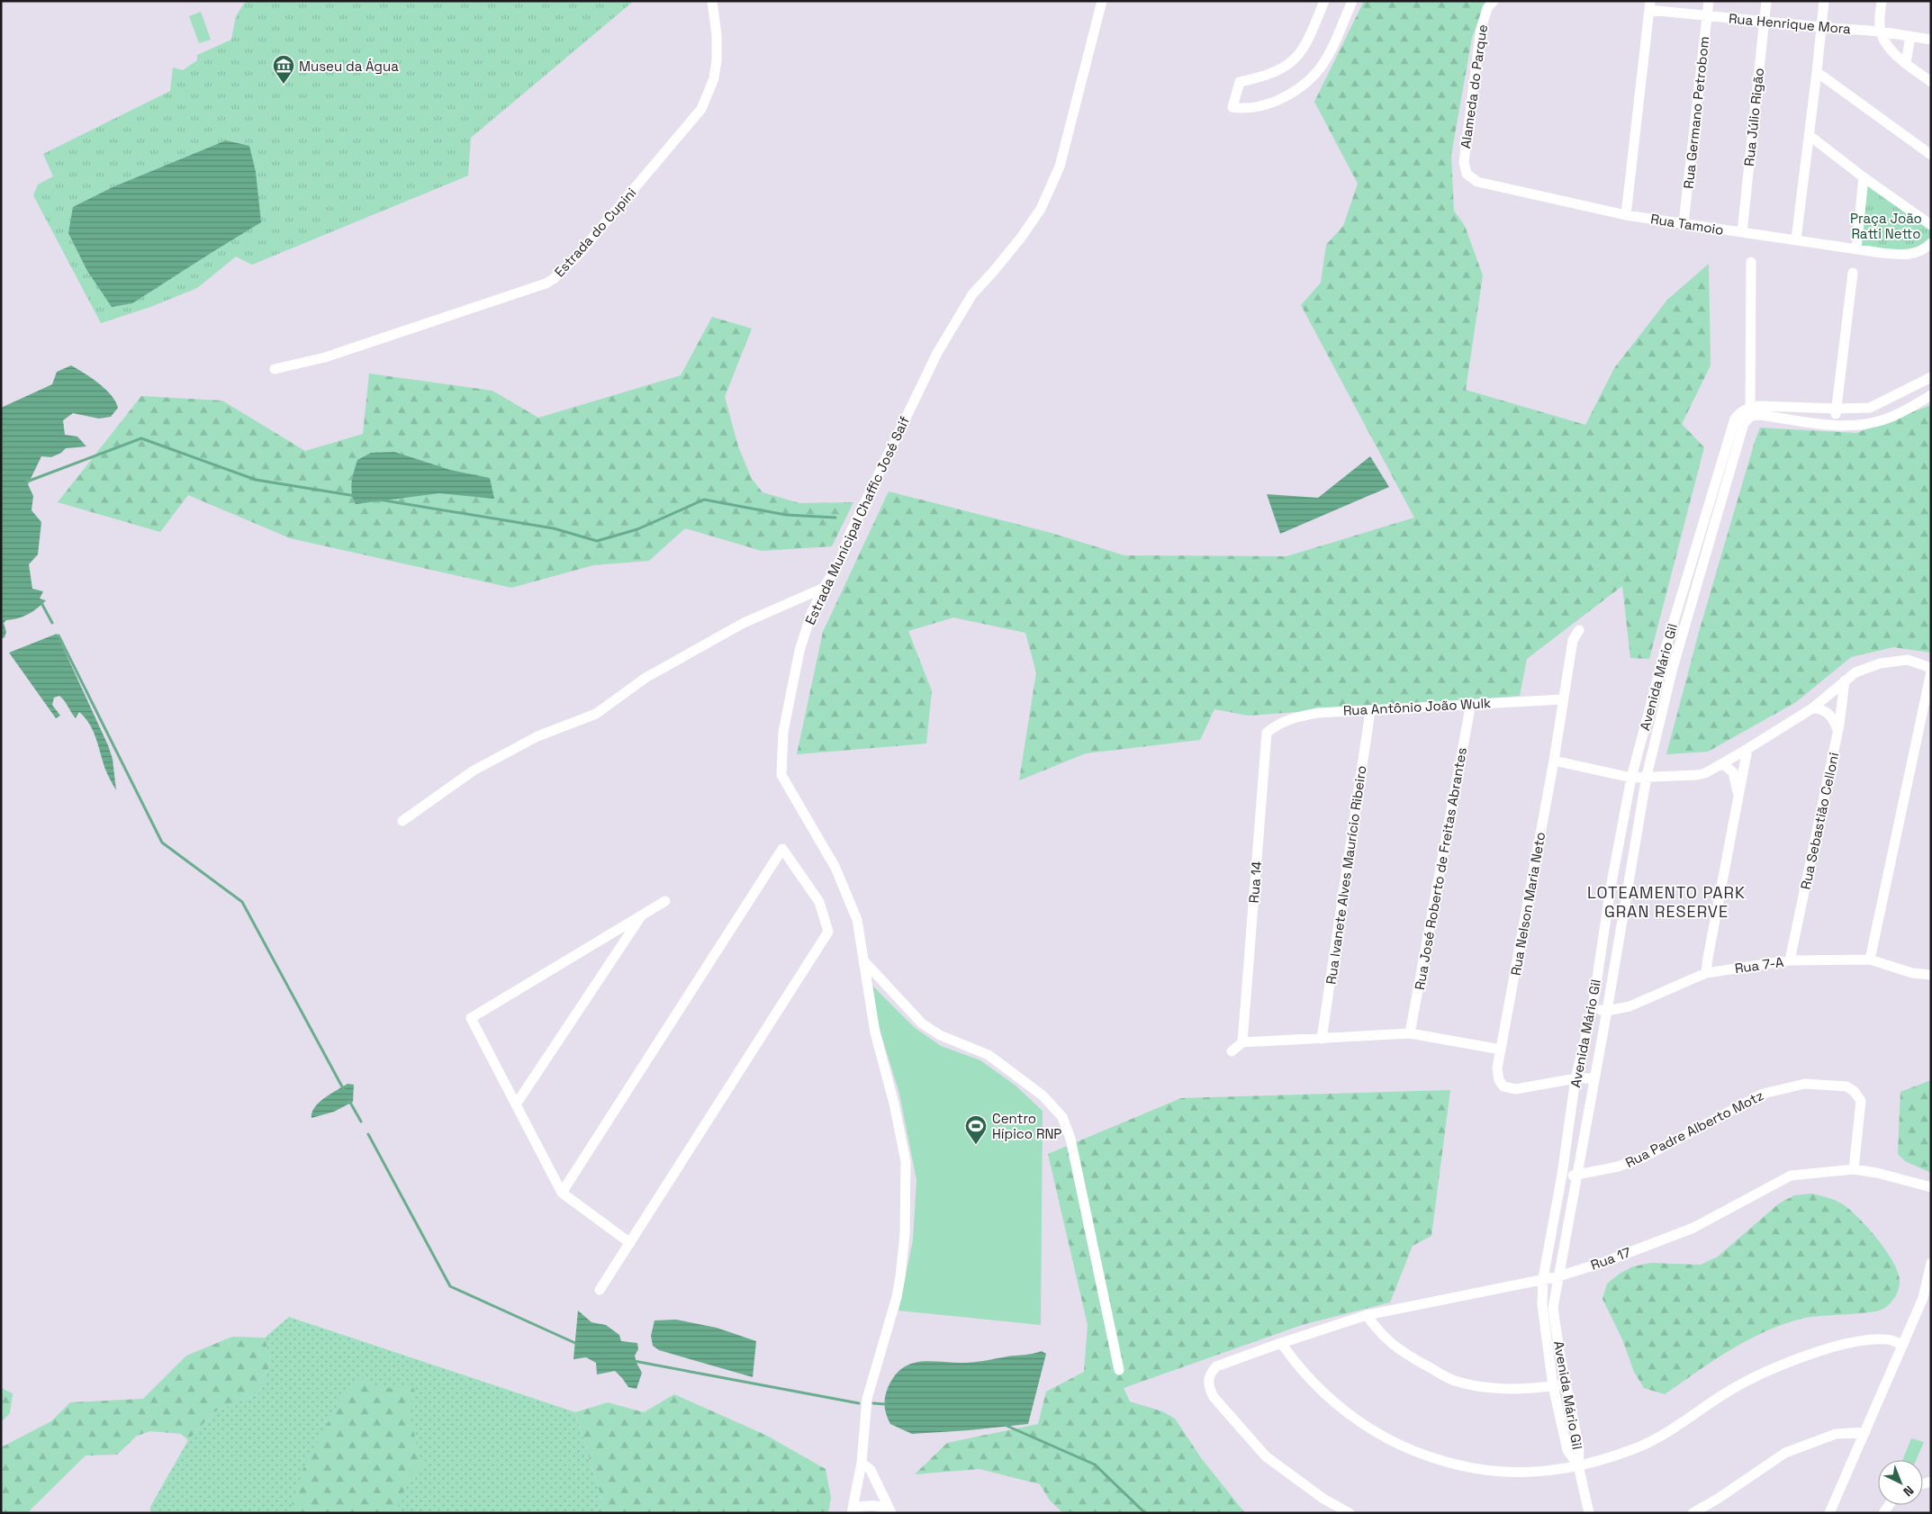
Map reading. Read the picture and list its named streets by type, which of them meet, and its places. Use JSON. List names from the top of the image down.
{
  "streets": {
    "street": [
      "Rua Henrique Mora",
      "Alameda do Parque",
      "Rua Germano Petrobom",
      "Rua Júlio Rigão",
      "Rua Tamoio",
      "Estrada do Cupini",
      "Estrada Municipal Chaffic José Saif",
      "Avenida Mário Gil",
      "Rua Antônio João Wulk",
      "Rua Sebastião Celloni",
      "Rua José Roberto de Freitas Abrantes",
      "Rua lvanete Alves Maurício Ribeiro",
      "Rua 14",
      "Rua Nelson Maria Neto",
      "Rua 7-A",
      "Rua Padre Alberto Motz",
      "Rua 17"
    ]
  },
  "crossings": [
    ["Rua Henrique Mora", "Rua Germano Petrobom"],
    ["Rua Henrique Mora", "Rua Júlio Rigão"],
    ["Alameda do Parque", "Rua Tamoio"],
    ["Rua Germano Petrobom", "Rua Tamoio"],
    ["Rua Júlio Rigão", "Rua Tamoio"],
    ["Avenida Mário Gil", "Rua Nelson Maria Neto"],
    ["Avenida Mário Gil", "Rua 7-A"],
    ["Avenida Mário Gil", "Rua Padre Alberto Motz"],
    ["Avenida Mário Gil", "Rua 17"],
    ["Rua Antônio João Wulk", "Rua José Roberto de Freitas Abrantes"],
    ["Rua Antônio João Wulk", "Rua lvanete Alves Maurício Ribeiro"],
    ["Rua Antônio João Wulk", "Rua 14"],
    ["Rua Antônio João Wulk", "Rua Nelson Maria Neto"],
    ["Rua Sebastião Celloni", "Rua 7-A"],
    ["Rua Padre Alberto Motz", "Rua 17"]
  ],
  "districts": ["LOTEAMENTO PARK GRAN RESERVE"],
  "parks": ["Praça João Ratti Netto"],
  "places": {
    "museum": ["Museu da Água"],
    "sports": ["Centro Hípico RNP"]
  },
  "north": "bottom right"
}
